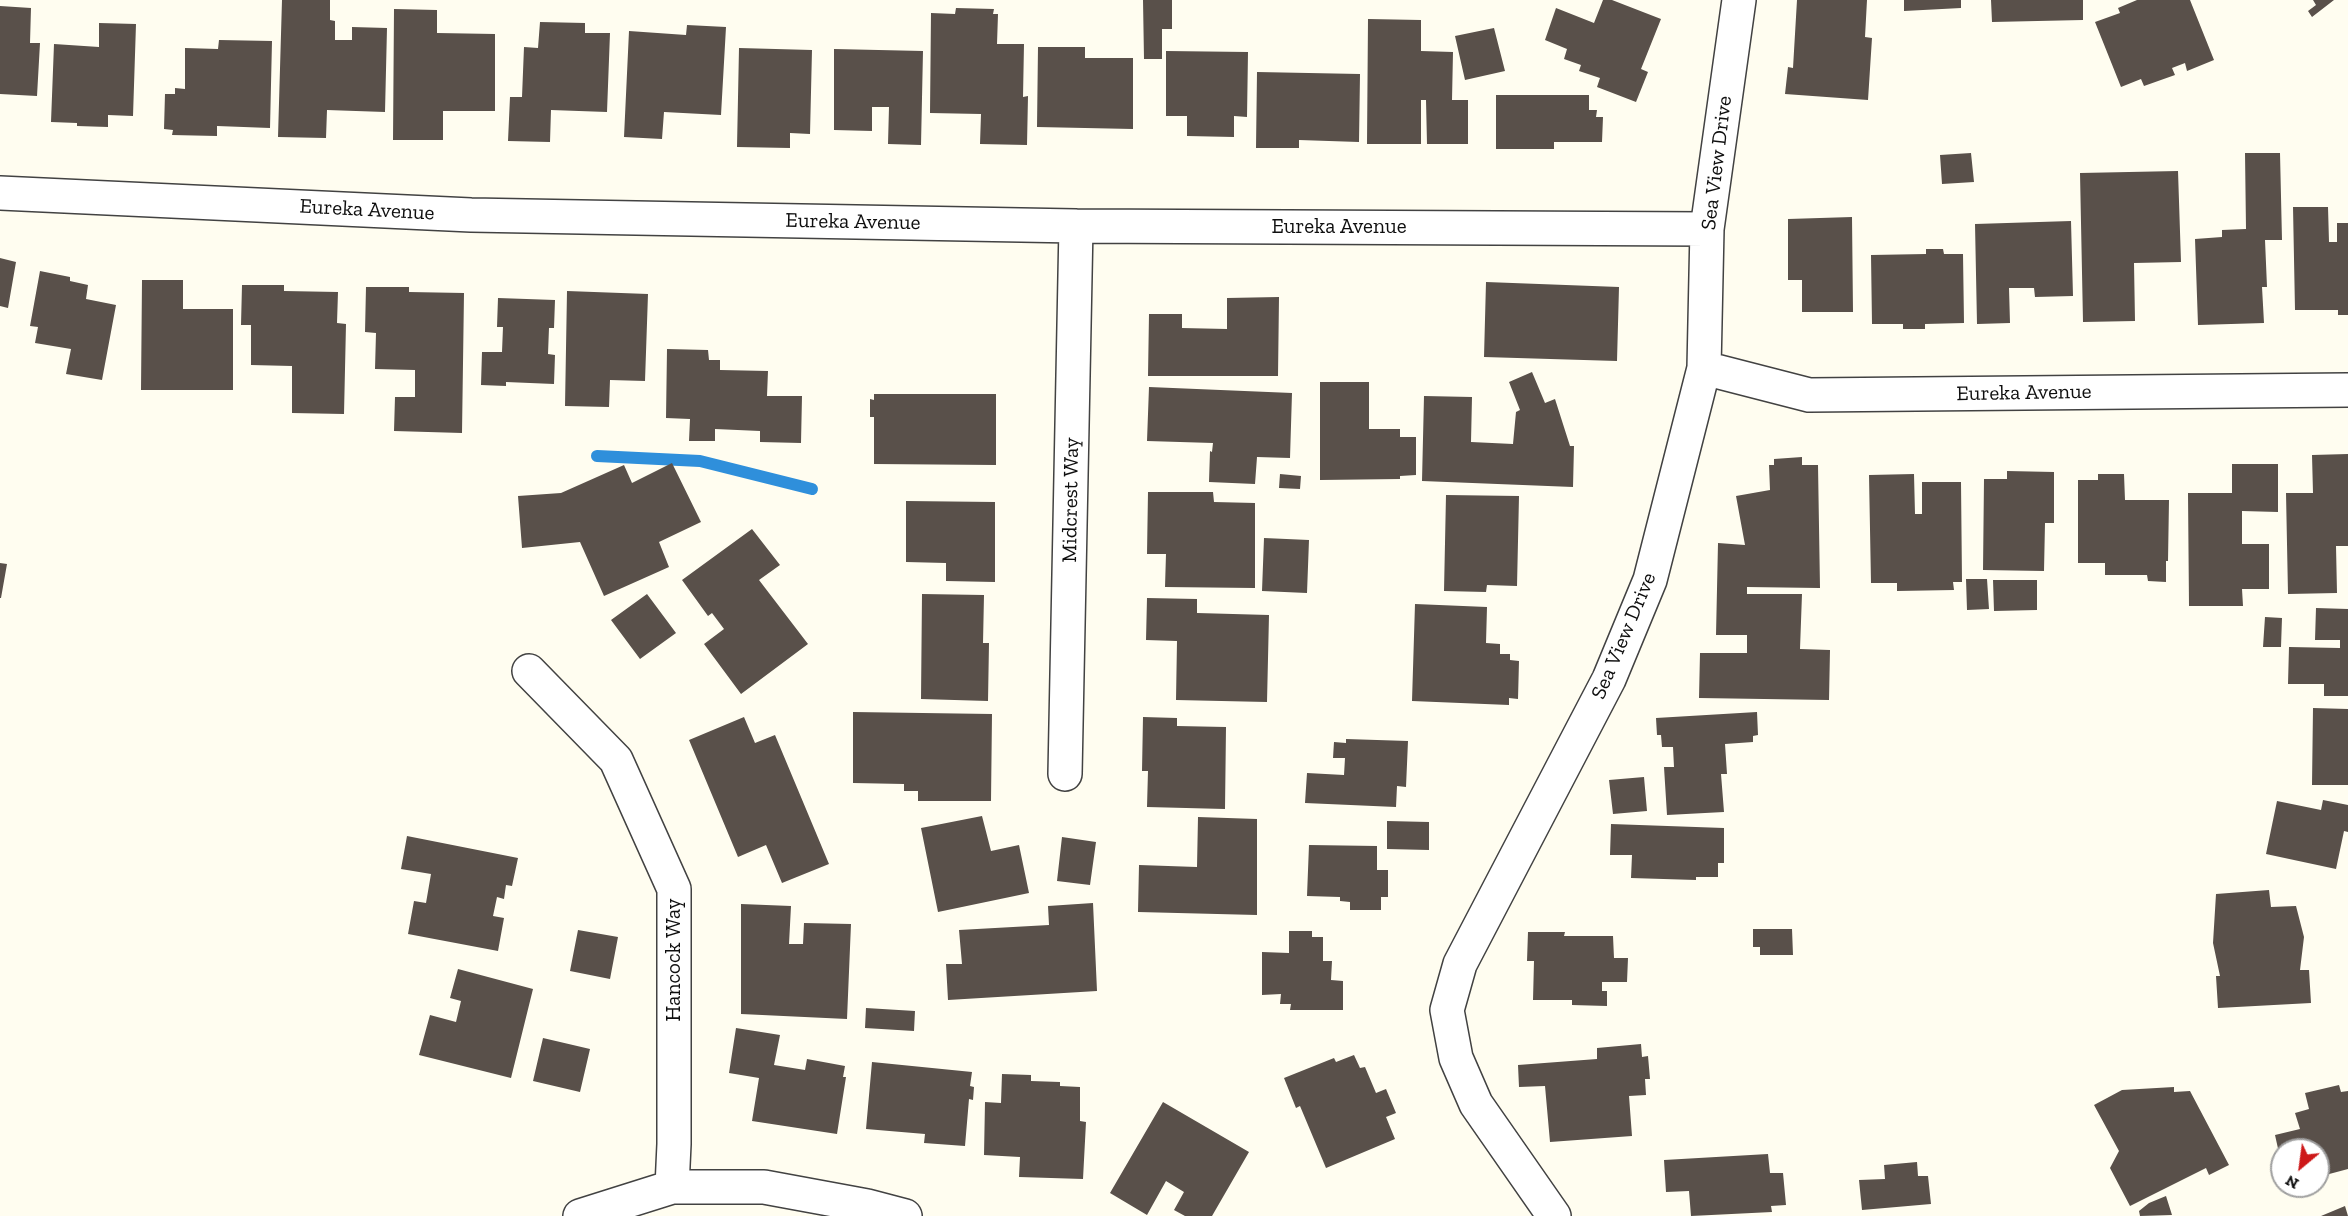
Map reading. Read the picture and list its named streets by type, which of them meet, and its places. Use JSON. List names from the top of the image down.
{
  "streets": {
    "street": [
      "Sea View Drive",
      "Eureka Avenue",
      "Midcrest Way",
      "Hancock Way"
    ]
  },
  "crossings": [
    ["Sea View Drive", "Eureka Avenue"],
    ["Eureka Avenue", "Midcrest Way"]
  ],
  "north": "bottom left"
}
